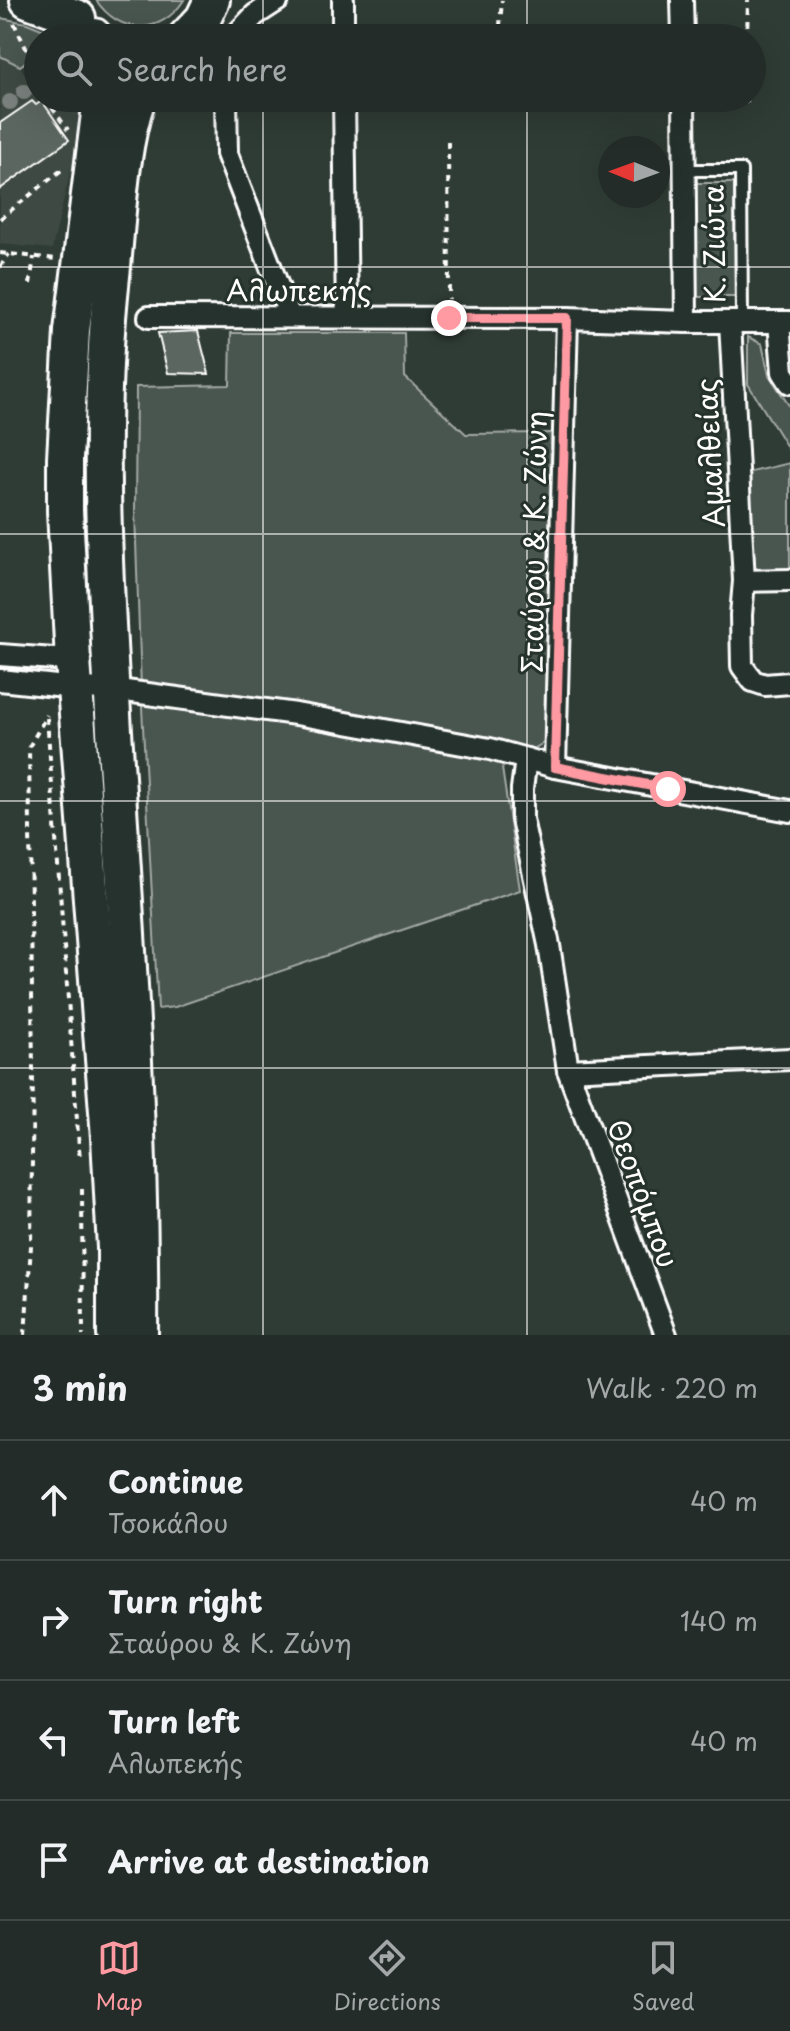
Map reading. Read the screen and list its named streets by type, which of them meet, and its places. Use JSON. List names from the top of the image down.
{
  "streets": {
    "street": [
      "Κ. Ζιώτα",
      "Αλωπεκής",
      "Αμαλθείας",
      "Σταύρου & Κ. Ζώνη",
      "Θεοπόμπου"
    ]
  },
  "crossings": [
    ["Κ. Ζιώτα", "Αλωπεκής"],
    ["Κ. Ζιώτα", "Αμαλθείας"],
    ["Αλωπεκής", "Αμαλθείας"],
    ["Αλωπεκής", "Σταύρου & Κ. Ζώνη"]
  ],
  "north": "left",
  "page": {
    "search": "Search here",
    "heading": ["3 min", "Walk · 220 m"],
    "list": [
      ["Continue", "Τσοκάλου", "40 m"],
      ["Turn right", "Σταύρου & Κ. Ζώνη", "140 m"],
      ["Turn left", "Αλωπεκής", "40 m"],
      "Arrive at destination"
    ],
    "nav": ["Map", "Directions", "Saved"]
  }
}
